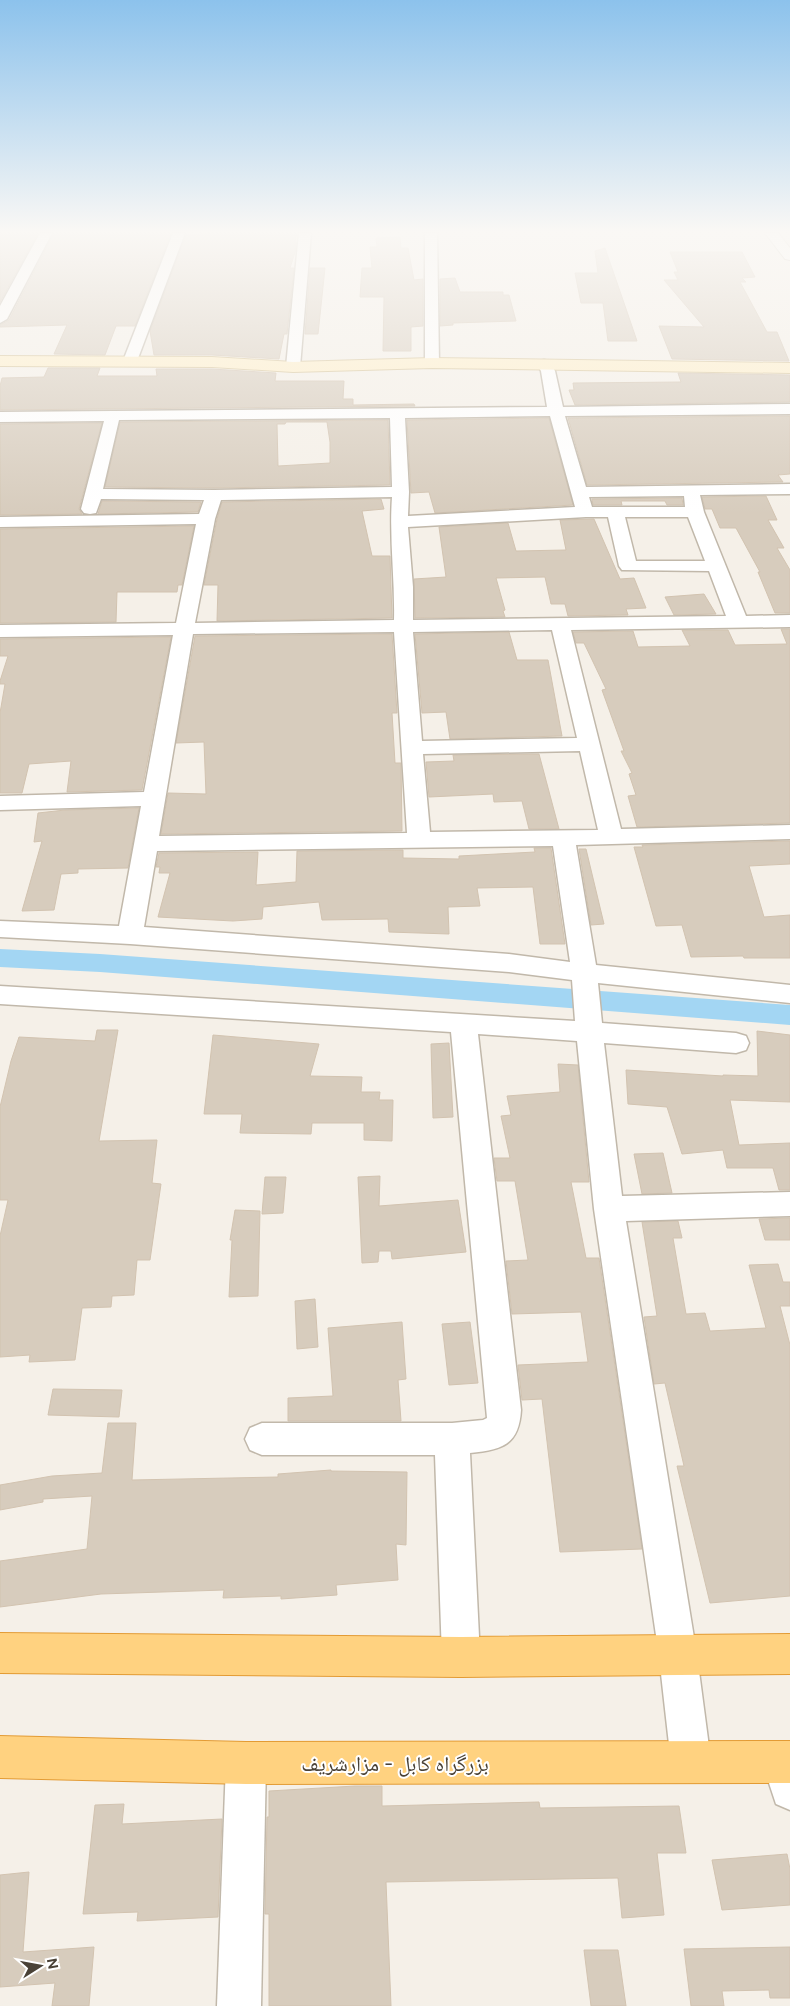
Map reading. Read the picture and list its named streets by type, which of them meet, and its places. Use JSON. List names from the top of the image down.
{
  "streets": {
    "highway": ["بزرگراه کابل - مزارشریف"]
  },
  "north": "right"
}
